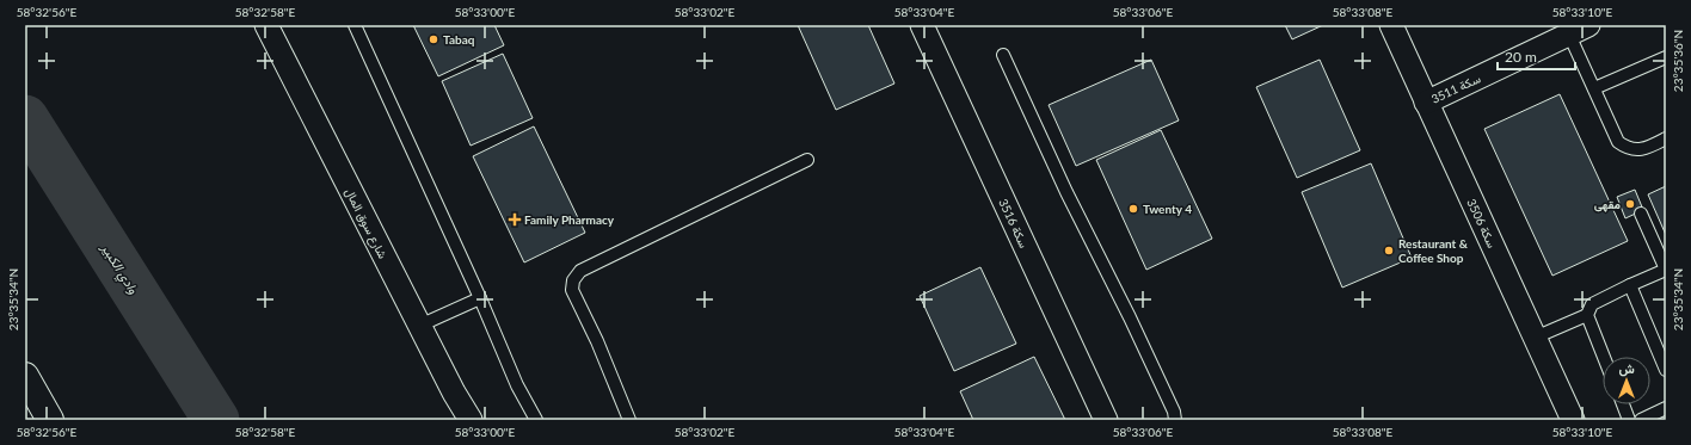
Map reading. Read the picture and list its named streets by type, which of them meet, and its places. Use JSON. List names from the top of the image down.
{
  "streets": {
    "street": [
      "سكة 3511",
      "شارع سوق المال",
      "سكة 3516",
      "سكة 3506"
    ]
  },
  "crossings": [
    ["سكة 3511", "سكة 3506"]
  ],
  "water": ["وادي الكبير"],
  "places": {
    "other": [
      "Tabaq",
      "مقهى",
      "Twenty 4",
      "Restaurant & Coffee Shop"
    ],
    "health": ["Family Pharmacy"]
  },
  "scale_bar": "20 m",
  "north": "top",
  "coordinates": [
    "58°32'56\"E",
    "58°32'58\"E",
    "58°33'00\"E",
    "58°33'02\"E",
    "58°33'04\"E",
    "58°33'06\"E",
    "58°33'08\"E",
    "58°33'10\"E",
    "23°35'36\"N",
    "23°35'34\"N"
  ]
}
